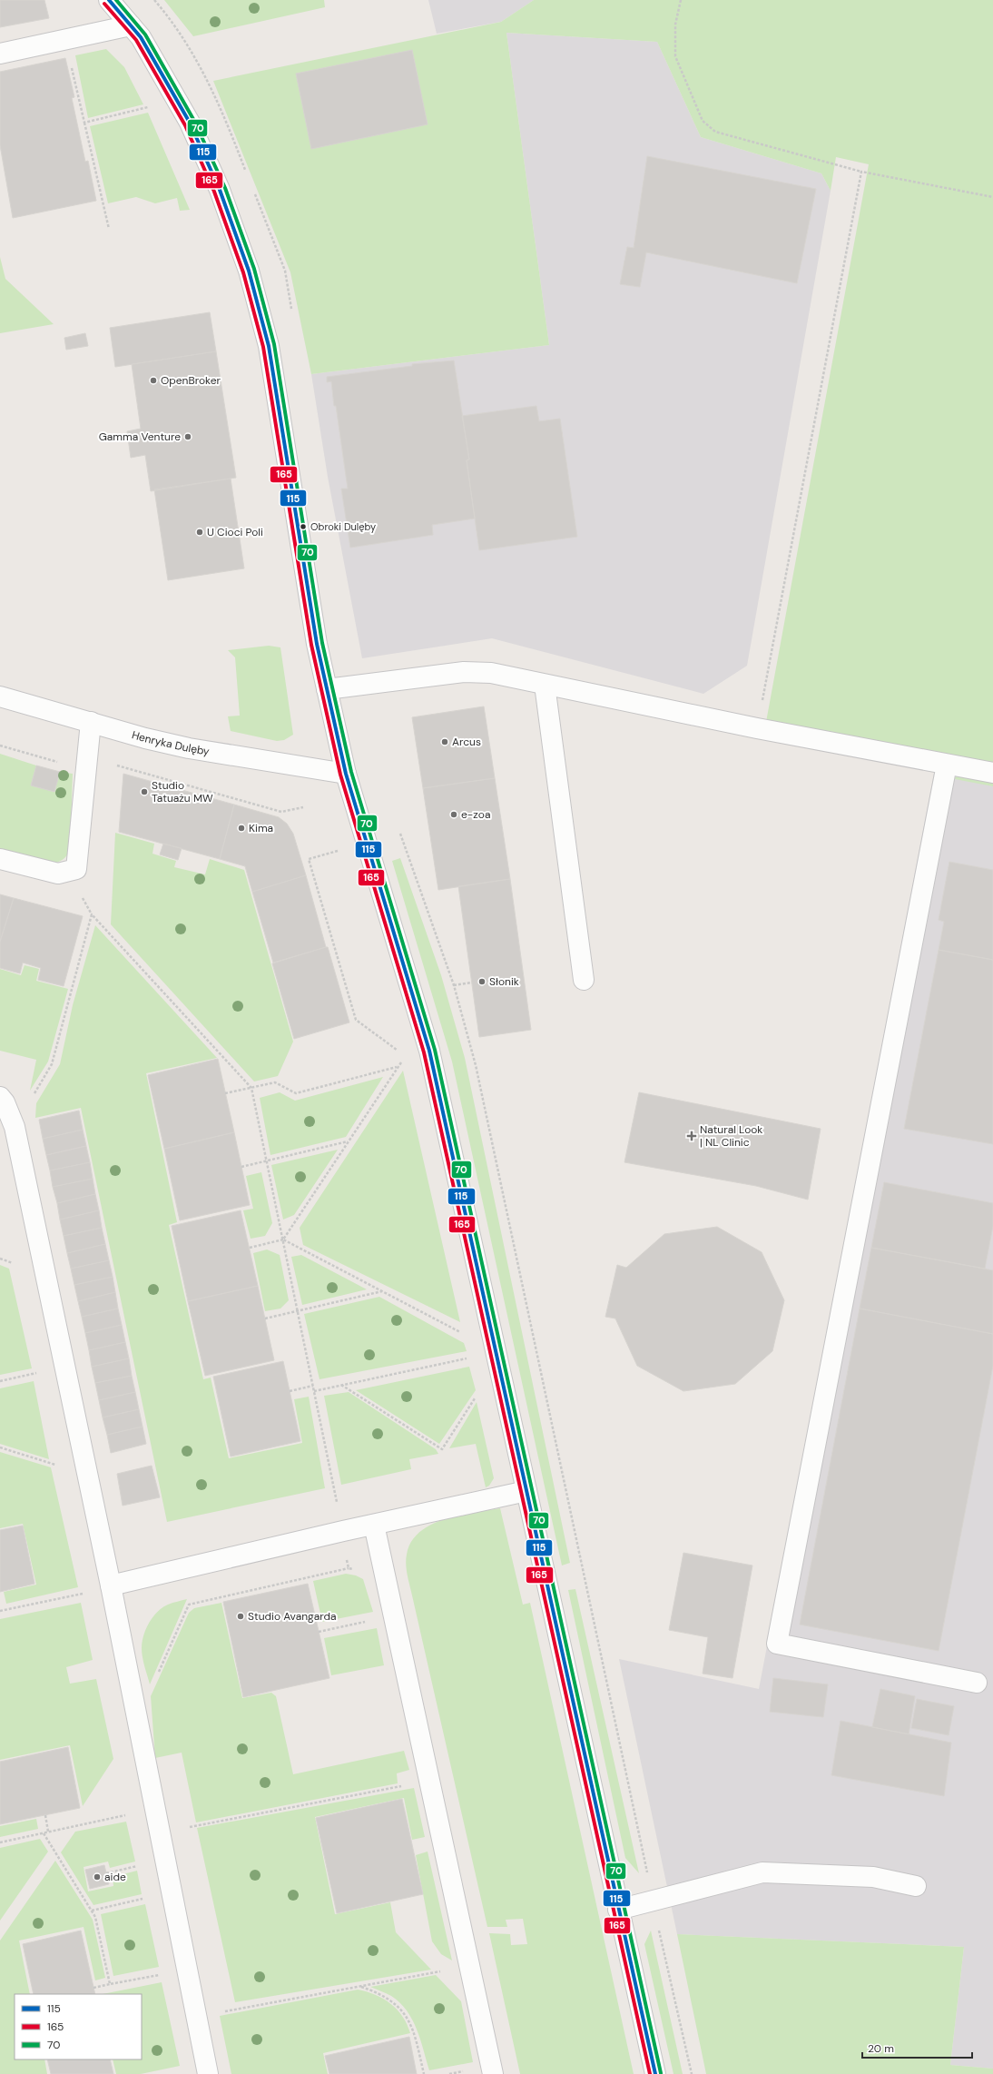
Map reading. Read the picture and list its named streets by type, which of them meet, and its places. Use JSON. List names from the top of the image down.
{
  "streets": {
    "street": ["Henryka Dulęby"]
  },
  "places": {
    "other": [
      "OpenBroker",
      "Gamma Venture",
      "Obroki Dulęby",
      "U Cioci Poli",
      "Arcus",
      "Studio Tatuażu MW",
      "e-zoa",
      "Kima",
      "Słonik",
      "Studio Avangarda",
      "aide"
    ],
    "health": ["Natural Look | NL Clinic"]
  },
  "lines": ["transit line 115", "transit line 70", "transit line 165"],
  "legend": ["115", "165", "70"],
  "scale_bar": "20 m"
}
